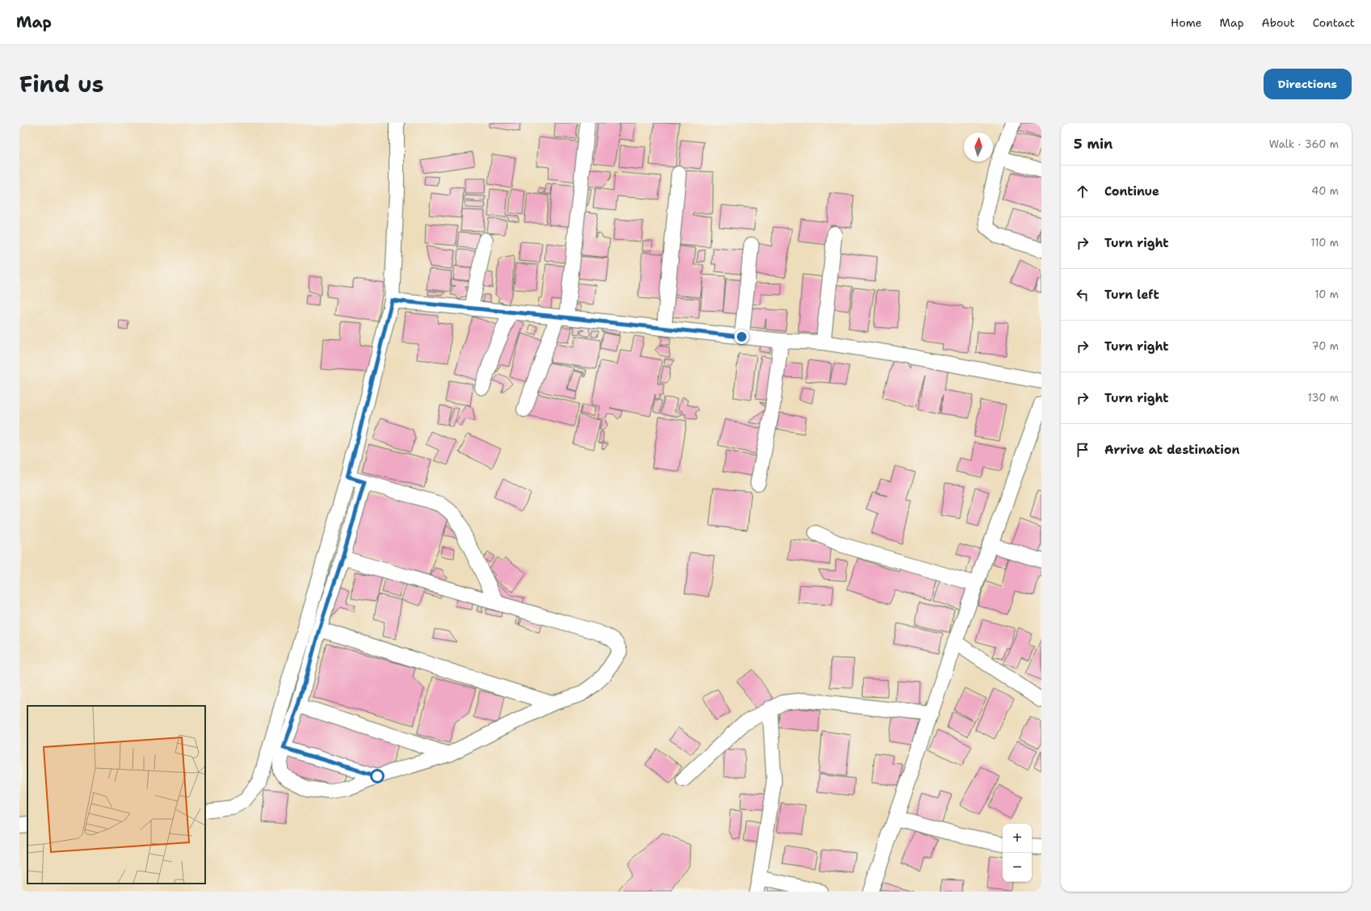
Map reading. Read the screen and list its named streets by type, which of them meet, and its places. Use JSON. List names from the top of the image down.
{
  "north": "top",
  "page": {
    "header": "Map",
    "nav": [
      "Home",
      "Map",
      "About",
      "Contact"
    ],
    "title": "Find us",
    "buttons": "Directions",
    "heading": ["5 min", "Walk · 360 m"],
    "list": [
      ["Continue", "40 m"],
      ["Turn right", "110 m"],
      ["Turn left", "10 m"],
      ["Turn right", "70 m"],
      ["Turn right", "130 m"],
      "Arrive at destination"
    ],
    "map_buttons": ["+", "−"]
  }
}
